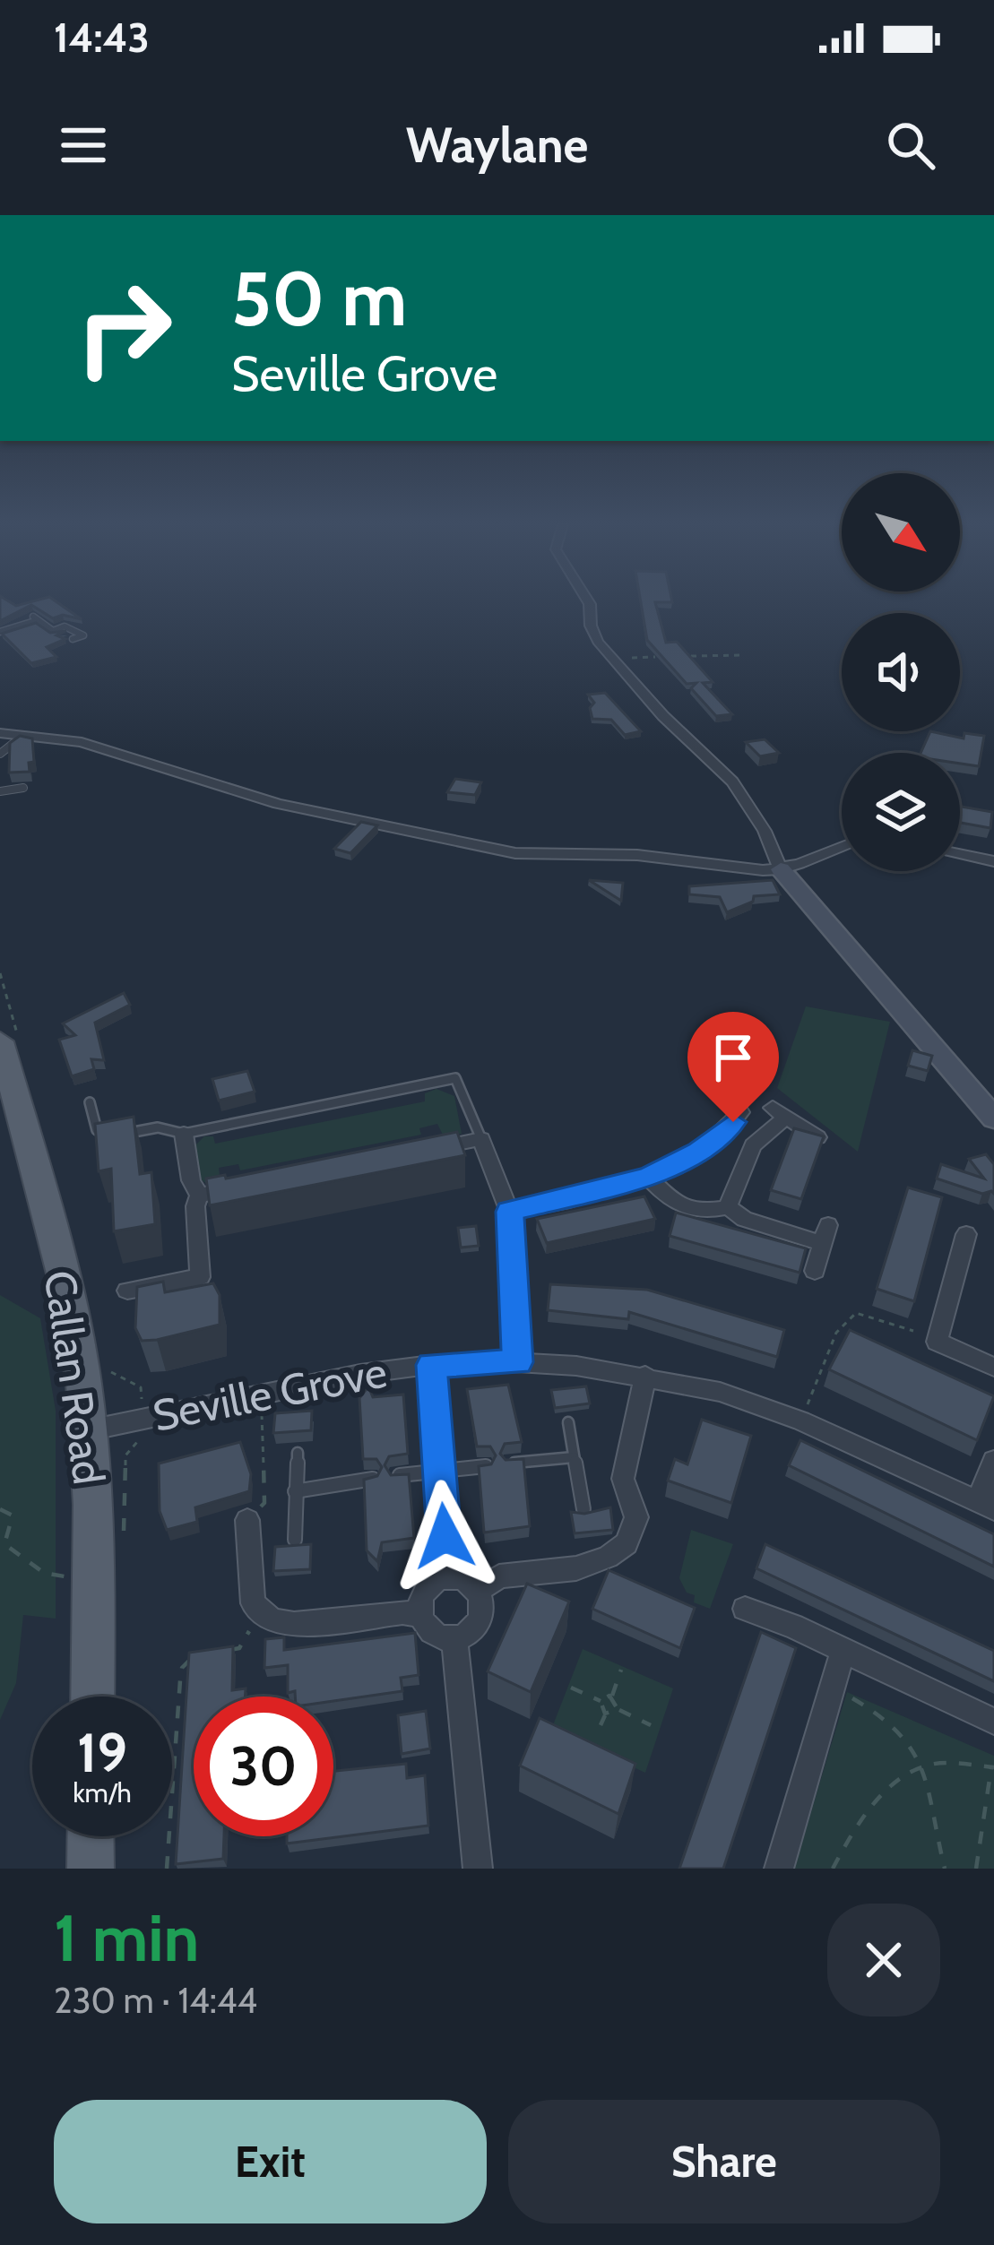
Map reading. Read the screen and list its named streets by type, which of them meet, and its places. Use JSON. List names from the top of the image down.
{
  "streets": {
    "main road": ["Callan Road"],
    "street": ["Seville Grove"]
  },
  "crossings": [
    ["Callan Road", "Seville Grove"]
  ],
  "north": "bottom right",
  "page": {
    "status": "14:43",
    "header": "Waylane",
    "turn": ["50 m", "Seville Grove"],
    "speed": "19 km/h",
    "limit": "30",
    "heading": ["1 min", "230 m · 14:44"],
    "buttons": ["Exit", "Share"]
  }
}
